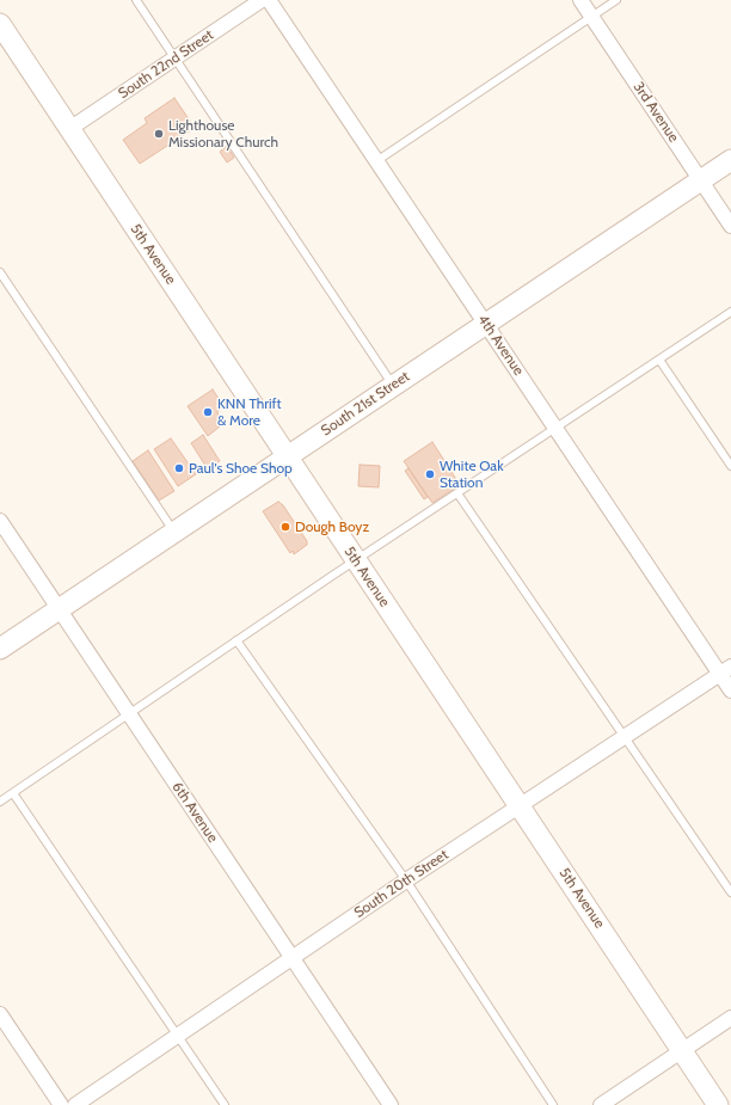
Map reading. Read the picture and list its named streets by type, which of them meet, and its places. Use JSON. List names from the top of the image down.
{
  "streets": {
    "street": [
      "South 22nd Street",
      "3rd Avenue",
      "5th Avenue",
      "4th Avenue",
      "South 21st Street",
      "6th Avenue",
      "South 20th Street"
    ]
  },
  "crossings": [
    ["South 22nd Street", "5th Avenue"],
    ["3rd Avenue", "South 21st Street"],
    ["5th Avenue", "South 21st Street"],
    ["5th Avenue", "South 20th Street"],
    ["4th Avenue", "South 21st Street"],
    ["4th Avenue", "South 20th Street"],
    ["South 21st Street", "6th Avenue"],
    ["6th Avenue", "South 20th Street"]
  ],
  "places": [
    "Lighthouse Missionary Church",
    "KNN Thrift & More",
    "Paul's Shoe Shop",
    "White Oak Station",
    "Dough Boyz"
  ]
}
